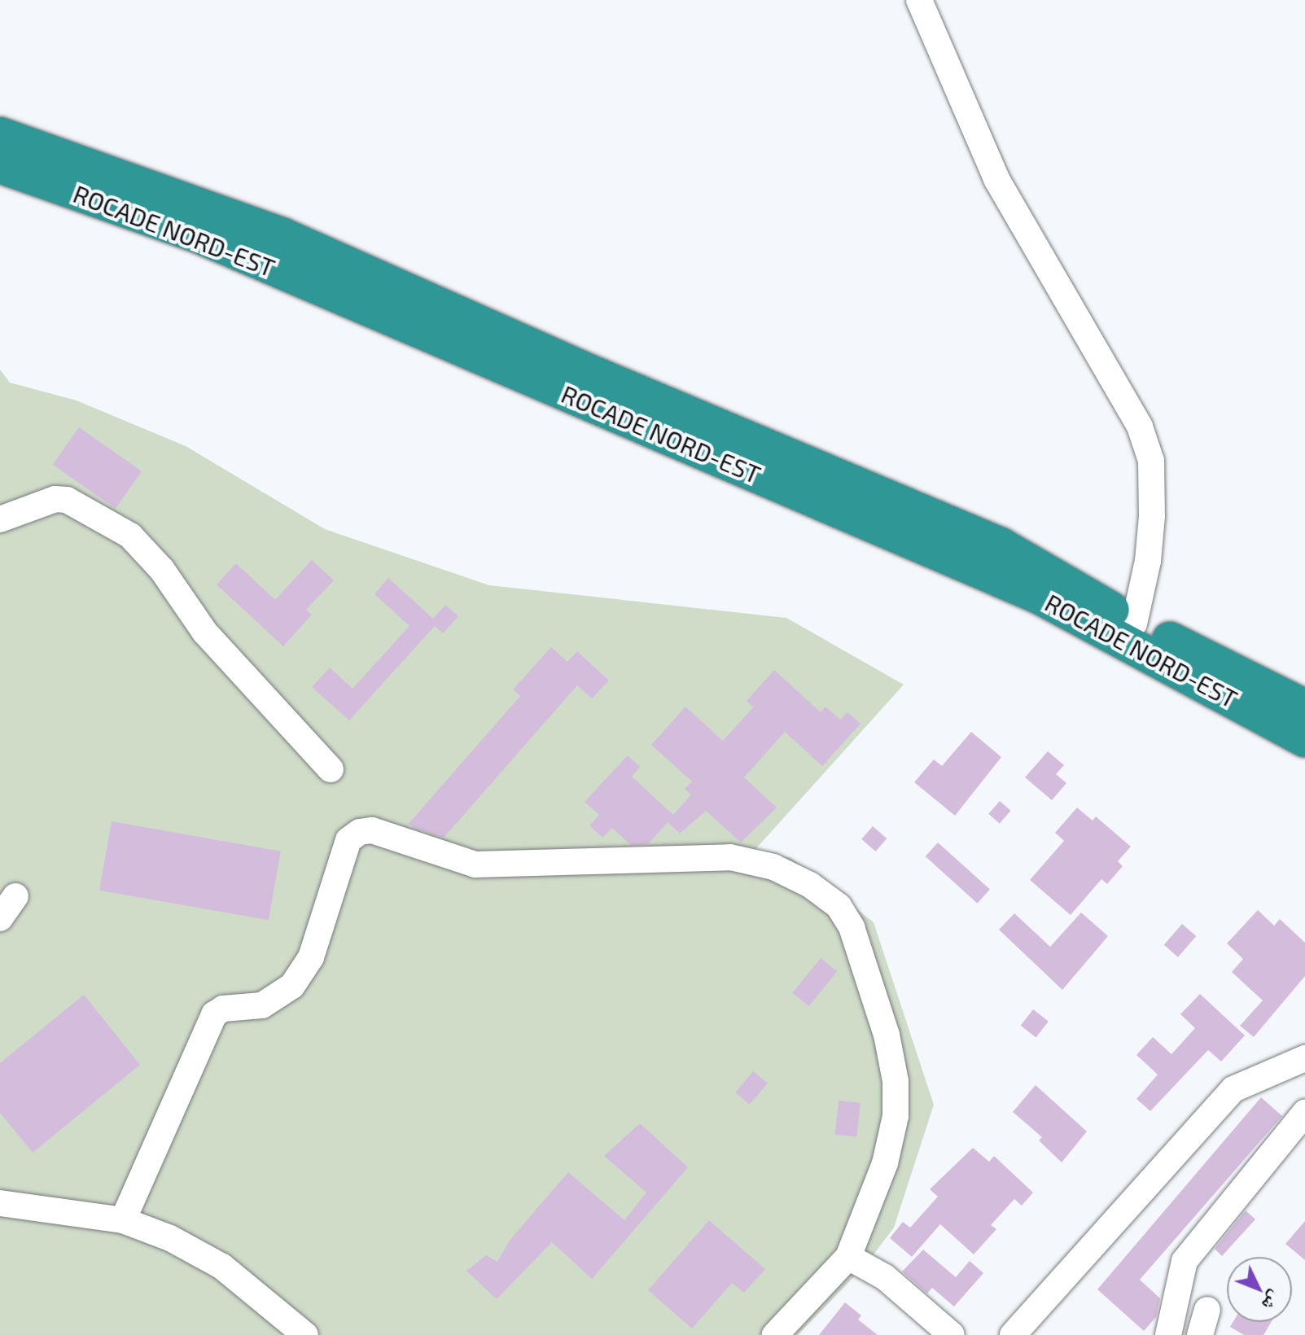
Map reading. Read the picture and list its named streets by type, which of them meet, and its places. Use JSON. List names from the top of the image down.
{
  "streets": {
    "highway": ["ROCADE NORD-EST"]
  },
  "north": "bottom right"
}
